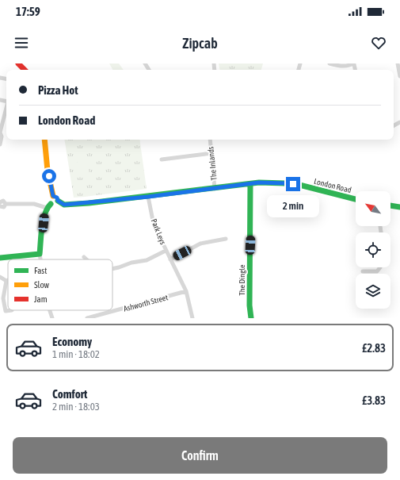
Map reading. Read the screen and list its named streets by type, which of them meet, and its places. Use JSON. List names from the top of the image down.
{
  "streets": {
    "main road": ["London Road", "The Dingle"],
    "street": ["The Inlands", "Park Leys", "Ashworth Street"]
  },
  "crossings": [
    ["The Inlands", "London Road"],
    ["London Road", "Park Leys"],
    ["London Road", "The Dingle"],
    ["Park Leys", "Ashworth Street"]
  ],
  "legend": ["Fast", "Slow", "Jam"],
  "north": "top left",
  "page": {
    "status": "17:59",
    "header": "Zipcab",
    "banner": ["Pizza Hot", "London Road"],
    "bubble": "2 min",
    "list": [
      {
        "name": "Economy",
        "note": "1 min · 18:02",
        "value": "£2.83"
      },
      {
        "name": "Comfort",
        "note": "2 min · 18:03",
        "value": "£3.83"
      }
    ],
    "buttons": "Confirm"
  }
}
